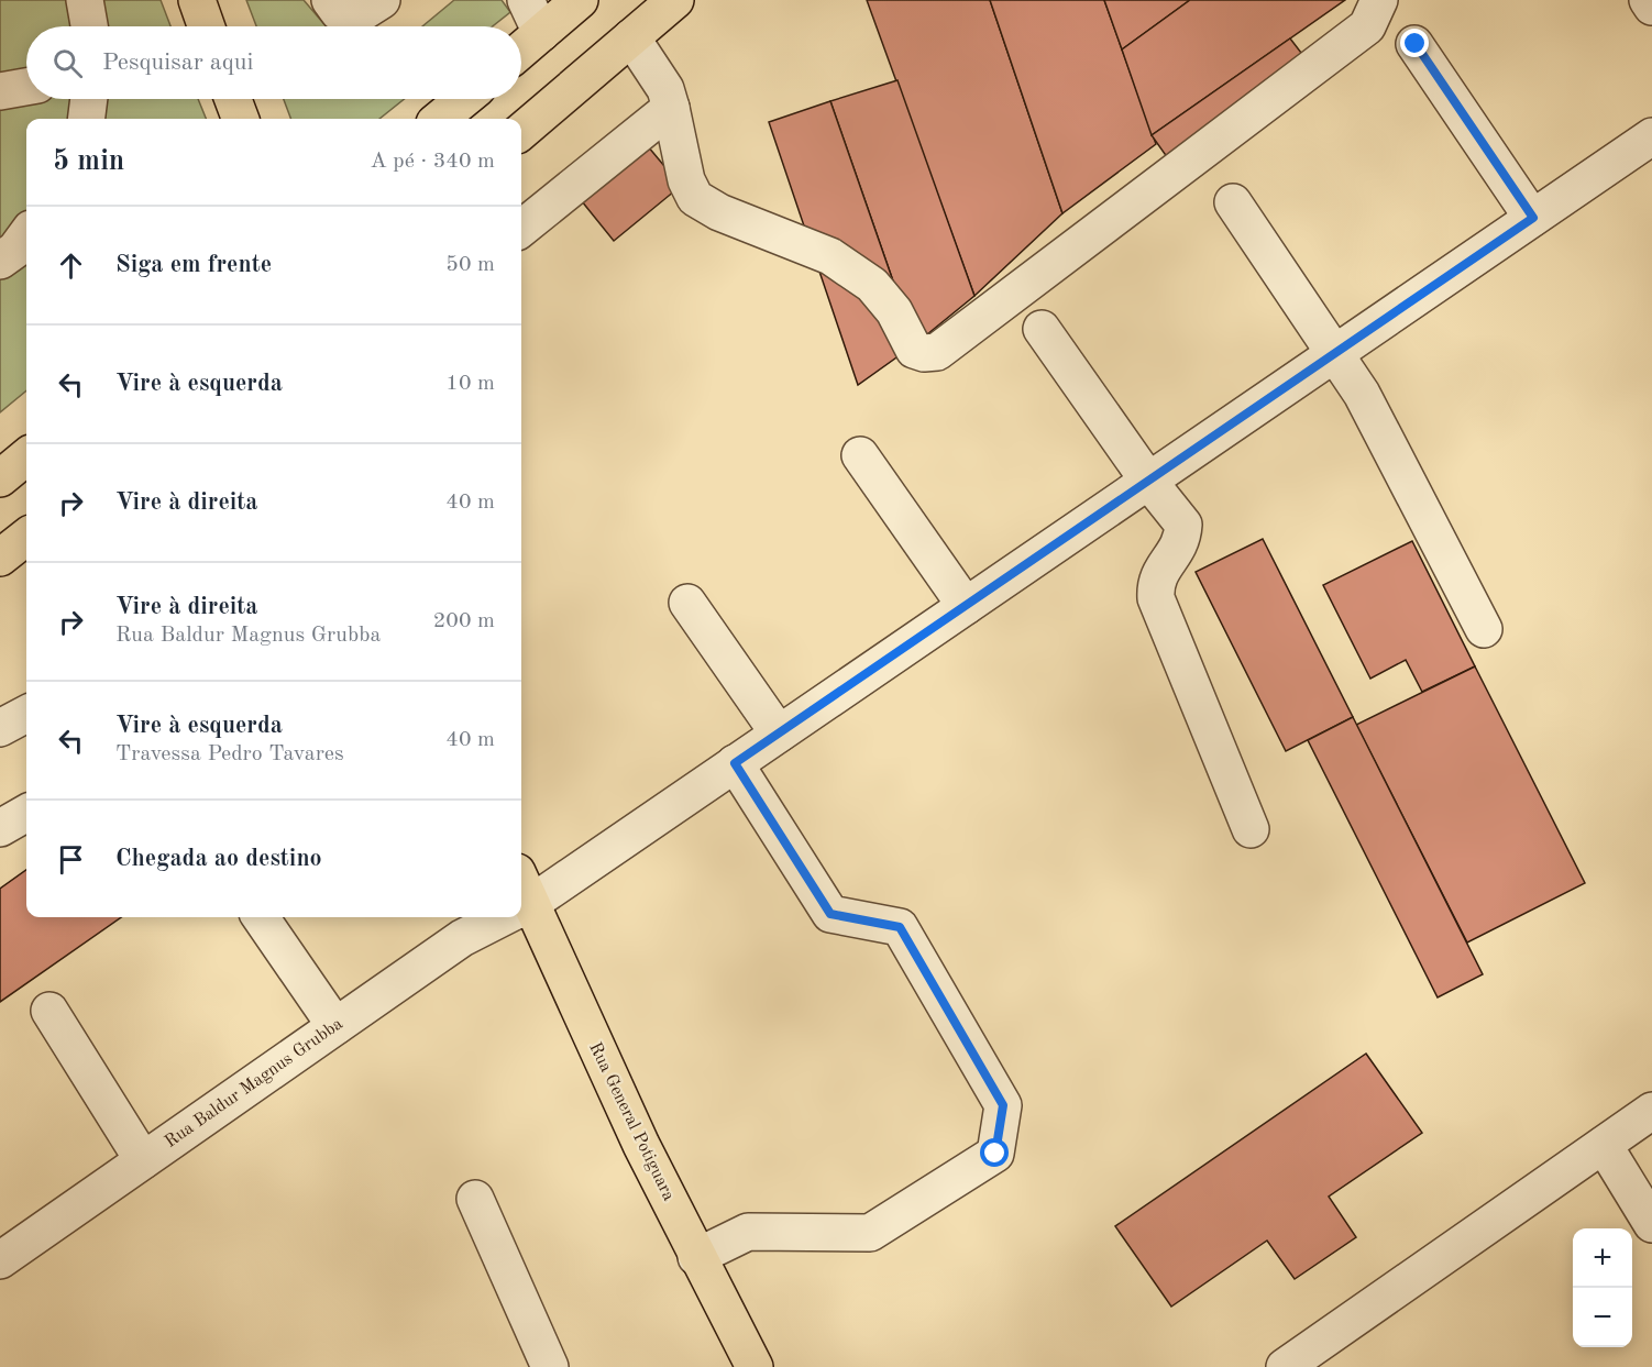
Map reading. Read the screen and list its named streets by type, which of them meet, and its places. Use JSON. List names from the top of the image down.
{
  "streets": {
    "main road": ["Rua General Potiguara"],
    "street": ["Rua Baldur Magnus Grubba"]
  },
  "page": {
    "search": "Pesquisar aqui",
    "heading": ["5 min", "A pé · 340 m"],
    "list": [
      ["Siga em frente", "50 m"],
      ["Vire à esquerda", "10 m"],
      ["Vire à direita", "40 m"],
      ["Vire à direita", "Rua Baldur Magnus Grubba", "200 m"],
      ["Vire à esquerda", "Travessa Pedro Tavares", "40 m"],
      "Chegada ao destino"
    ],
    "map_buttons": ["+", "−"]
  }
}
